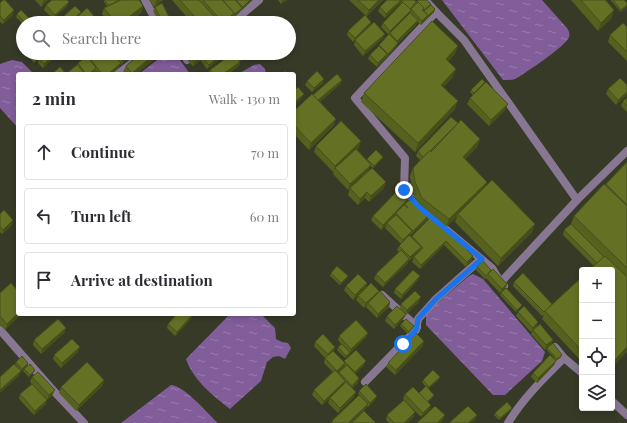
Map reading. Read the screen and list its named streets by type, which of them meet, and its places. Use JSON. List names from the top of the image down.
{
  "page": {
    "search": "Search here",
    "heading": ["2 min", "Walk · 130 m"],
    "list": [
      ["Continue", "70 m"],
      ["Turn left", "60 m"],
      "Arrive at destination"
    ],
    "map_buttons": ["+", "−"]
  }
}
